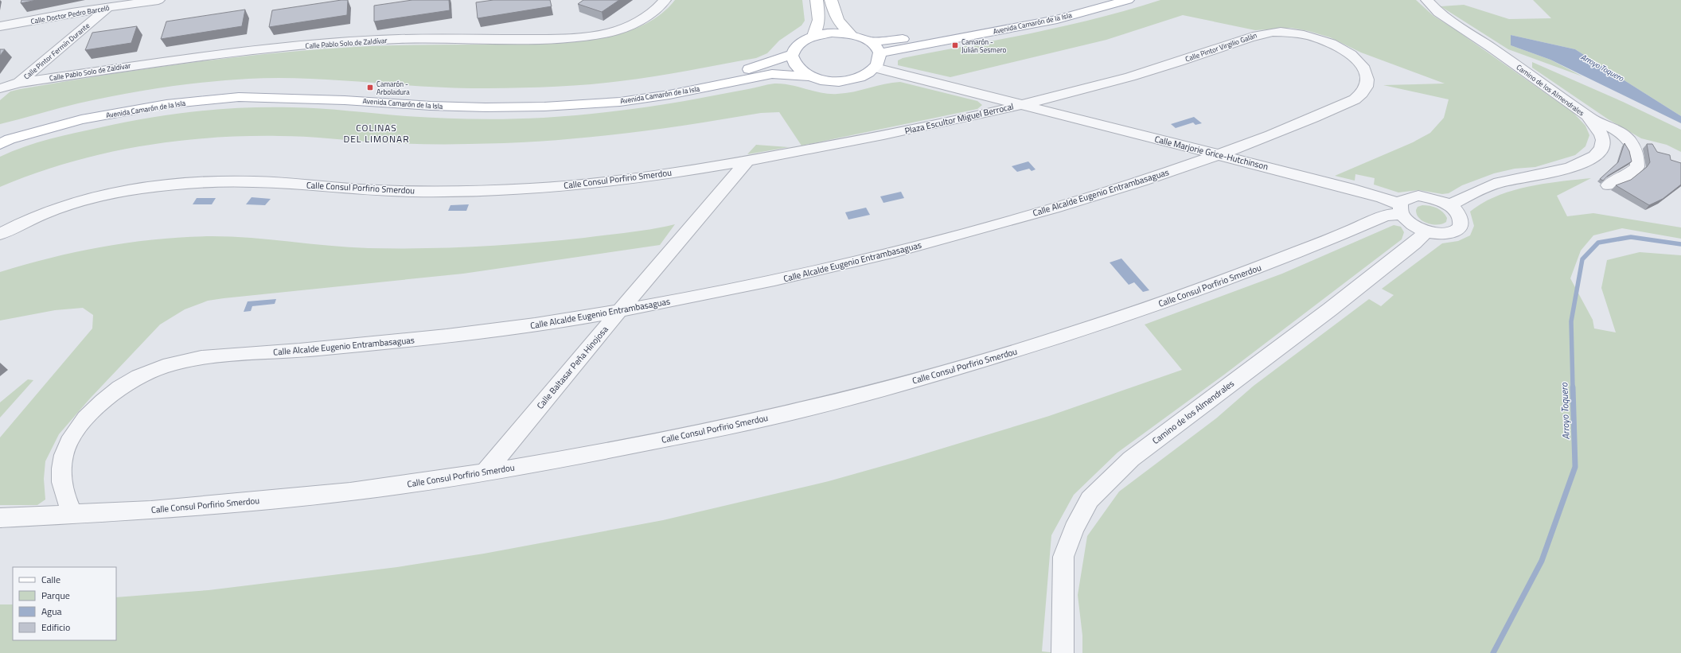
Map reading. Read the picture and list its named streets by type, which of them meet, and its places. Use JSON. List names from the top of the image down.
{
  "streets": {
    "main road": ["Avenida Camarón de la Isla"],
    "street": [
      "Calle Doctor Pedro Barceló",
      "Calle Pablo Solo de Zaldívar",
      "Calle Pintor Virgilio Galán",
      "Calle Pintor Fermín Durante",
      "Camino de los Almendrales",
      "Plaza Escultor Miguel Berrocal",
      "Calle Marjorie Grice-Hutchinson",
      "Calle Consul Porfirio Smerdou",
      "Calle Alcalde Eugenio Entrambasaguas",
      "Calle Baltasar Peña Hinojosa"
    ]
  },
  "crossings": [
    ["Calle Doctor Pedro Barceló", "Calle Pintor Fermín Durante"],
    ["Avenida Camarón de la Isla", "Plaza Escultor Miguel Berrocal"],
    ["Calle Pablo Solo de Zaldívar", "Calle Pintor Fermín Durante"],
    ["Calle Pintor Virgilio Galán", "Plaza Escultor Miguel Berrocal"],
    ["Calle Pintor Virgilio Galán", "Calle Marjorie Grice-Hutchinson"],
    ["Calle Pintor Virgilio Galán", "Calle Alcalde Eugenio Entrambasaguas"],
    ["Plaza Escultor Miguel Berrocal", "Calle Marjorie Grice-Hutchinson"],
    ["Plaza Escultor Miguel Berrocal", "Calle Consul Porfirio Smerdou"],
    ["Plaza Escultor Miguel Berrocal", "Calle Baltasar Peña Hinojosa"],
    ["Calle Marjorie Grice-Hutchinson", "Calle Consul Porfirio Smerdou"],
    ["Calle Marjorie Grice-Hutchinson", "Calle Alcalde Eugenio Entrambasaguas"],
    ["Calle Consul Porfirio Smerdou", "Calle Alcalde Eugenio Entrambasaguas"],
    ["Calle Consul Porfirio Smerdou", "Calle Baltasar Peña Hinojosa"],
    ["Calle Alcalde Eugenio Entrambasaguas", "Calle Baltasar Peña Hinojosa"]
  ],
  "districts": ["COLINAS DEL LIMONAR"],
  "water": ["Arroyo Toquero"],
  "places": {
    "transit": ["Camarón - Julián Sesmero", "Camarón - Arboladura"]
  },
  "legend": [
    "Calle",
    "Parque",
    "Agua",
    "Edificio"
  ]
}
